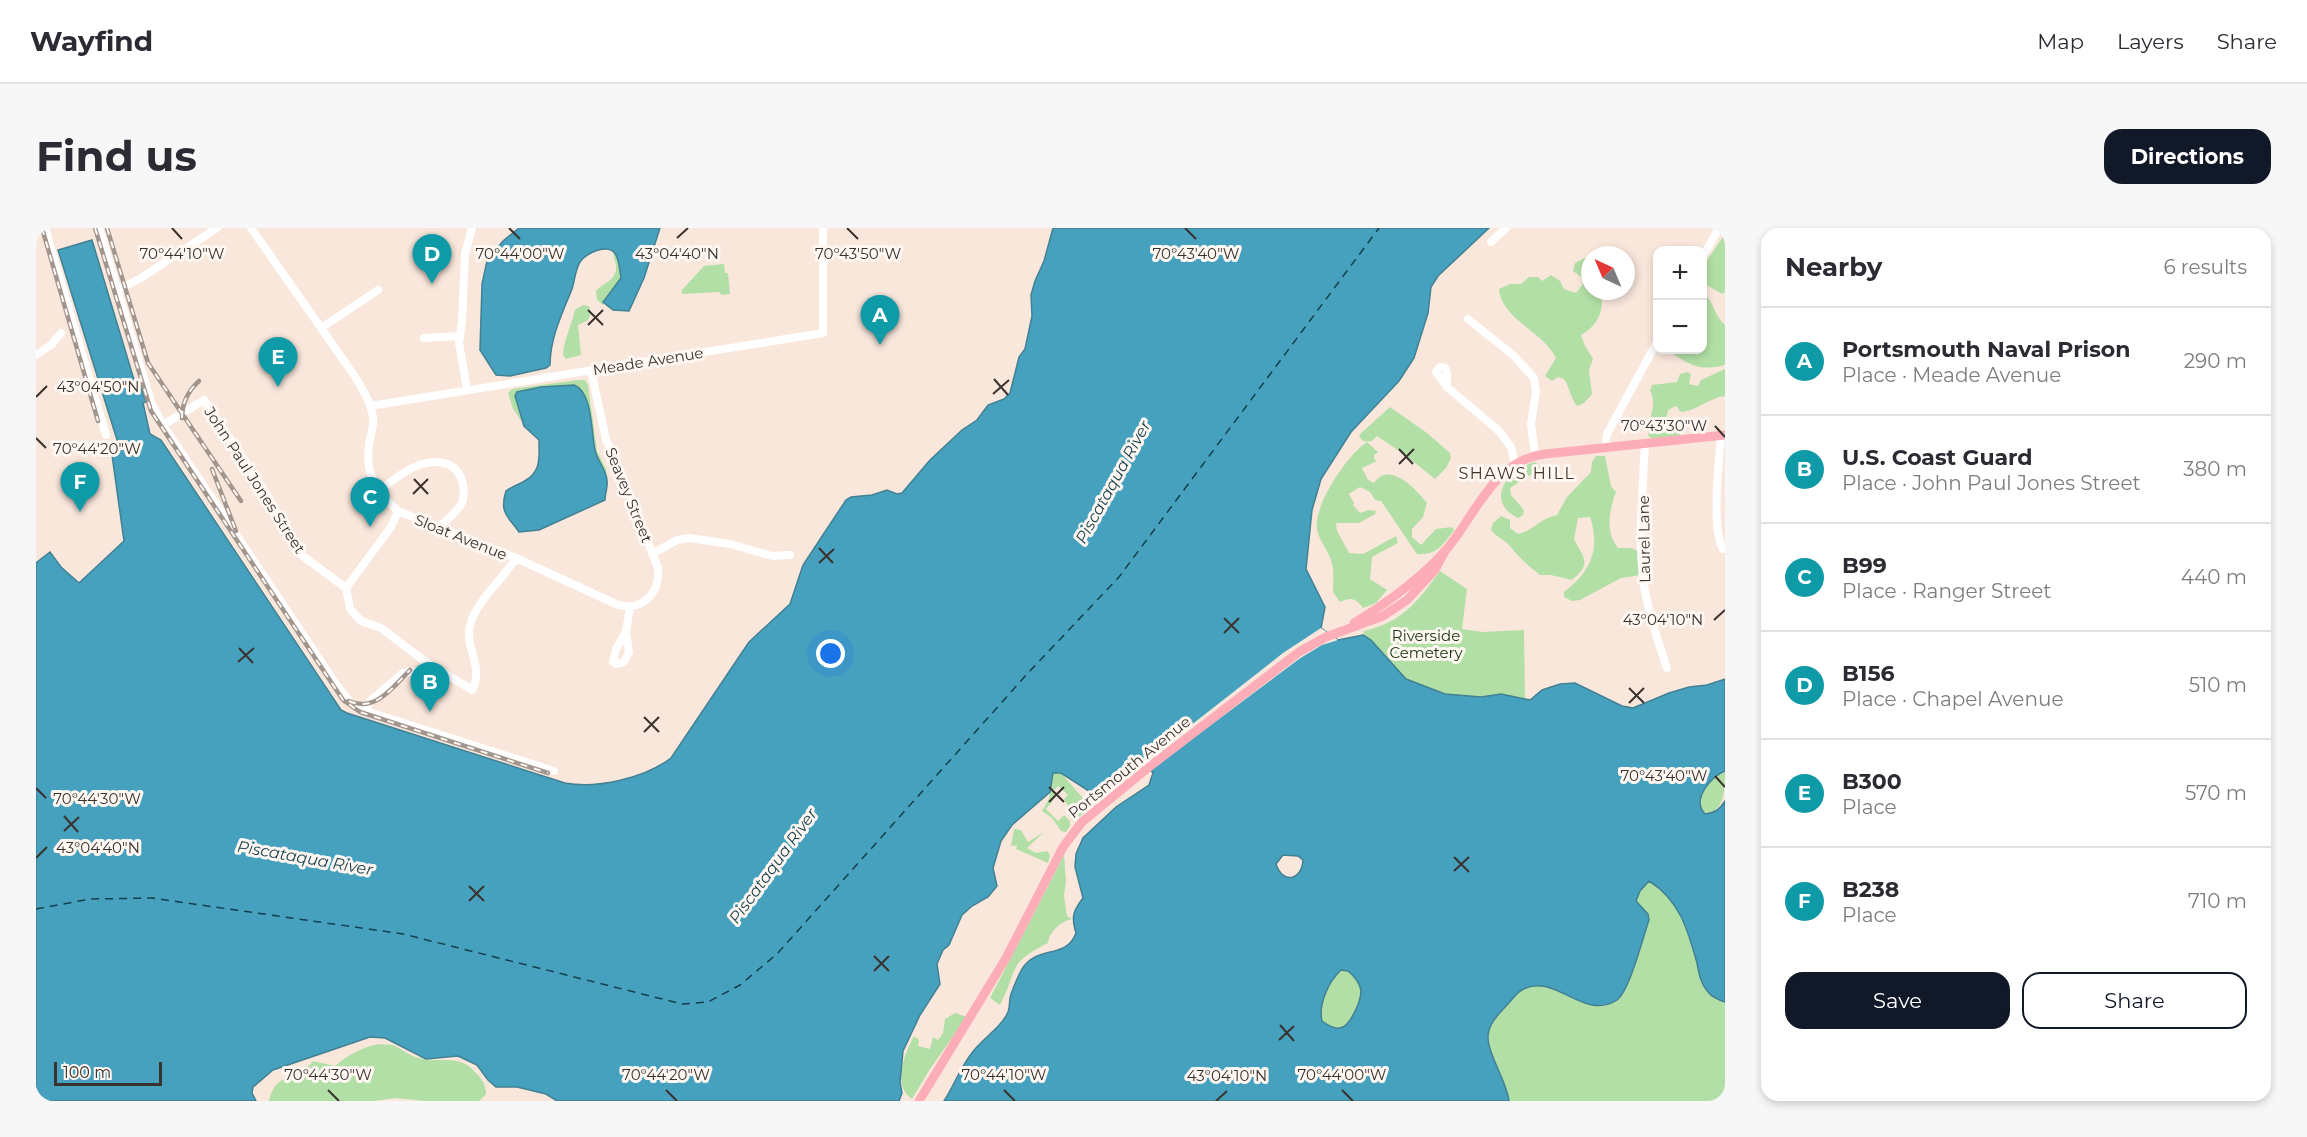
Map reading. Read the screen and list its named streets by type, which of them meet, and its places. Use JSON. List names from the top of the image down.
{
  "streets": {
    "main road": ["Portsmouth Avenue"],
    "street": [
      "Meade Avenue",
      "John Paul Jones Street",
      "Seavey Street",
      "Sloat Avenue",
      "Laurel Lane"
    ]
  },
  "crossings": [
    ["Meade Avenue", "Seavey Street"],
    ["Meade Avenue", "Sloat Avenue"],
    ["Seavey Street", "Sloat Avenue"],
    ["Laurel Lane", "Portsmouth Avenue"]
  ],
  "districts": ["SHAWS HILL"],
  "water": ["Piscataqua River"],
  "parks": ["Riverside Cemetery"],
  "scale_bar": "100 m",
  "north": "top left",
  "page": {
    "header": "Wayfind",
    "nav": ["Map", "Layers", "Share"],
    "buttons": [
      "Directions",
      ["Save", "Share"]
    ],
    "title": "Find us",
    "heading": ["Nearby", "6 results"],
    "pins": [
      "D",
      "A",
      "E",
      "F",
      "C",
      "B"
    ],
    "map_buttons": ["+", "−"],
    "list": [
      {
        "mark": "A",
        "name": "Portsmouth Naval Prison",
        "note": "Place · Meade Avenue",
        "value": "290 m"
      },
      {
        "mark": "B",
        "name": "U.S. Coast Guard",
        "note": "Place · John Paul Jones Street",
        "value": "380 m"
      },
      {
        "mark": "C",
        "name": "B99",
        "note": "Place · Ranger Street",
        "value": "440 m"
      },
      {
        "mark": "D",
        "name": "B156",
        "note": "Place · Chapel Avenue",
        "value": "510 m"
      },
      {
        "mark": "E",
        "name": "B300",
        "note": "Place",
        "value": "570 m"
      },
      {
        "mark": "F",
        "name": "B238",
        "note": "Place",
        "value": "710 m"
      }
    ],
    "scale": "100 m"
  },
  "coordinates": [
    "43°04'40\"N",
    "70°44'10\"W",
    "70°44'00\"W",
    "70°43'50\"W",
    "70°43'40\"W",
    "43°04'50\"N",
    "70°43'30\"W",
    "70°44'20\"W",
    "43°04'10\"N",
    "70°44'30\"W"
  ]
}
